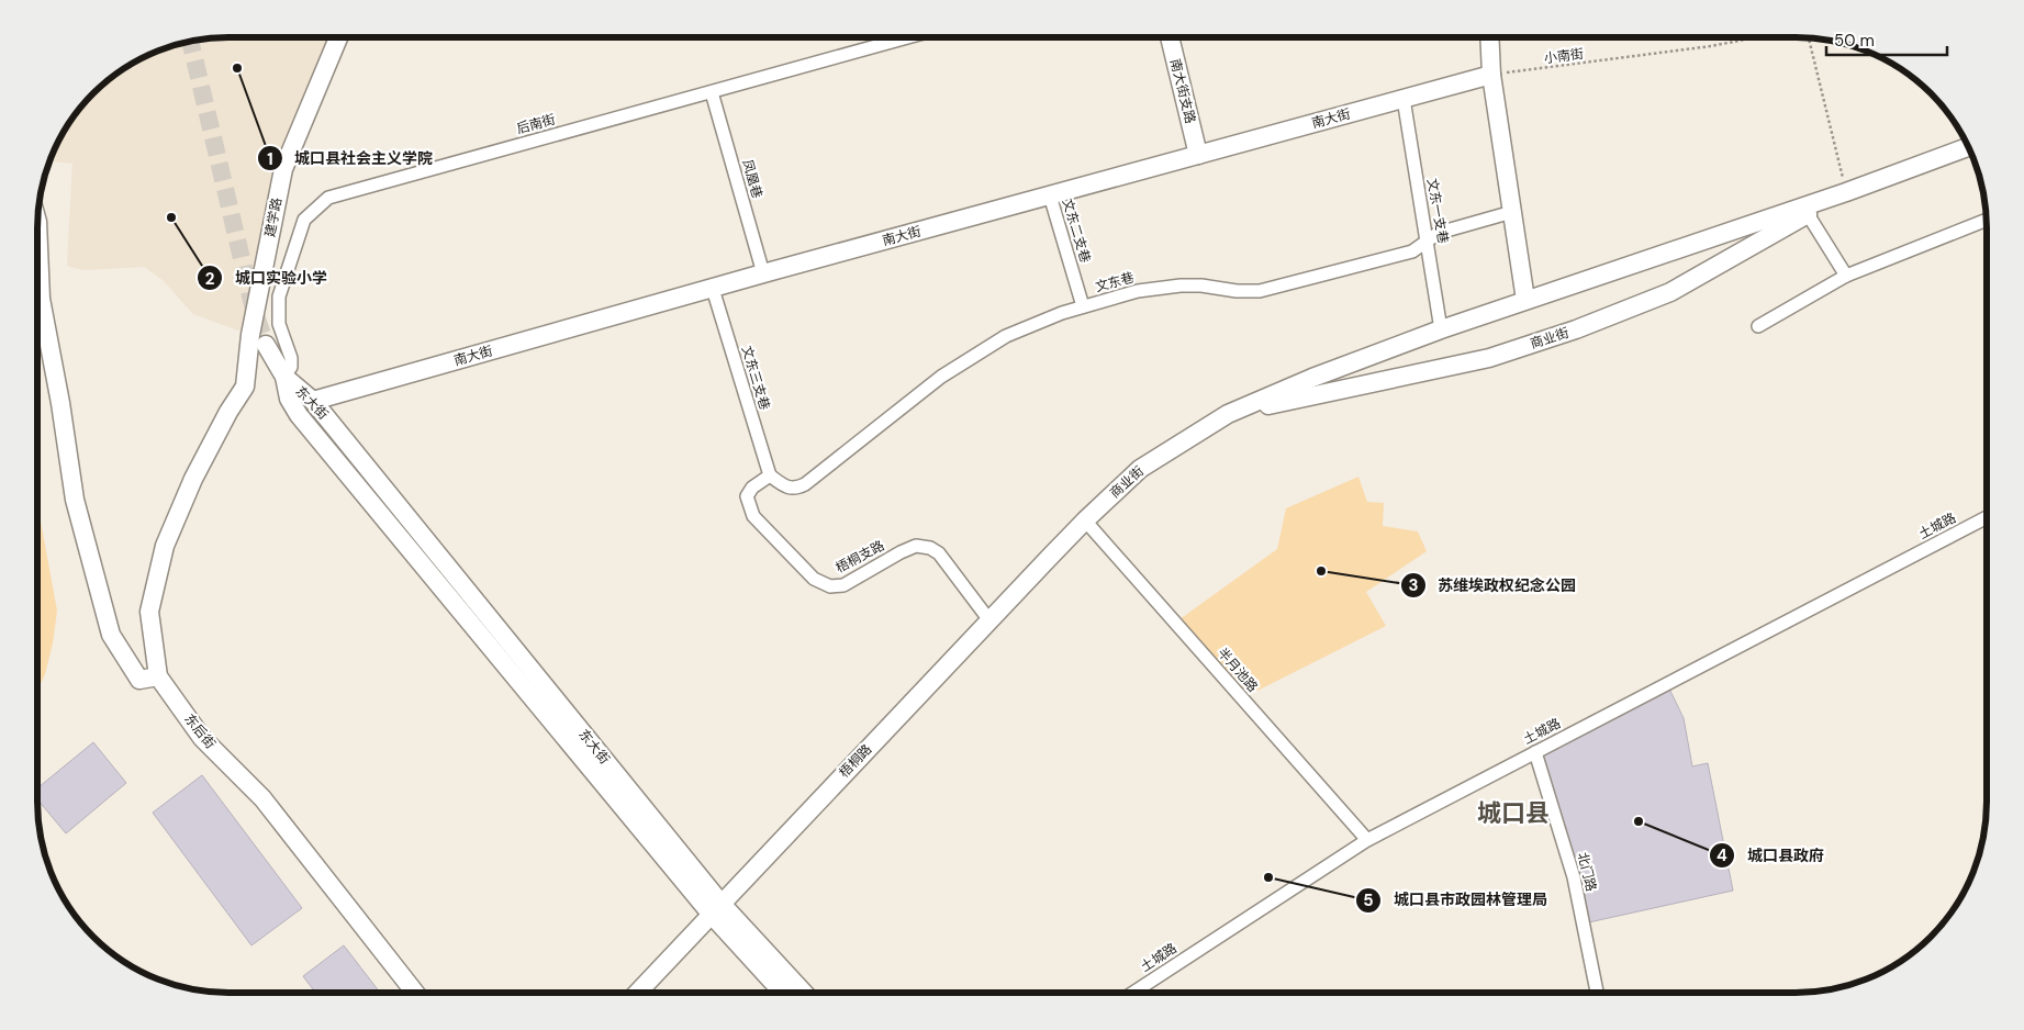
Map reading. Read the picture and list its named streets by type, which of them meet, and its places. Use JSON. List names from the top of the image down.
{
  "streets": {
    "street": [
      "南大街支路",
      "南大街",
      "后南街",
      "凤凰巷",
      "文东一支巷",
      "建学路",
      "文东二支巷",
      "文东巷",
      "商业街",
      "文东三支巷",
      "东大街",
      "土城路",
      "梧桐支路",
      "半月池路",
      "东后街",
      "梧桐路",
      "北门路"
    ],
    "path": ["小南街"]
  },
  "crossings": [
    ["小南街", "南大街"],
    ["南大街支路", "南大街"],
    ["南大街", "凤凰巷"],
    ["南大街", "文东一支巷"],
    ["南大街", "文东二支巷"],
    ["南大街", "文东三支巷"],
    ["南大街", "东大街"],
    ["后南街", "凤凰巷"],
    ["后南街", "东大街"],
    ["文东一支巷", "文东巷"],
    ["文东一支巷", "商业街"],
    ["建学路", "东后街"],
    ["文东二支巷", "文东巷"],
    ["文东巷", "文东三支巷"],
    ["文东巷", "梧桐支路"],
    ["商业街", "半月池路"],
    ["商业街", "梧桐路"],
    ["文东三支巷", "梧桐支路"],
    ["东大街", "梧桐路"],
    ["土城路", "半月池路"],
    ["土城路", "北门路"],
    ["梧桐支路", "梧桐路"],
    ["半月池路", "梧桐路"]
  ],
  "districts": ["城口县"],
  "places": [
    "城口县社会主义学院",
    "城口实验小学",
    "苏维埃政权纪念公园",
    "城口县政府",
    "城口县市政园林管理局"
  ],
  "scale_bar": "50 m"
}
